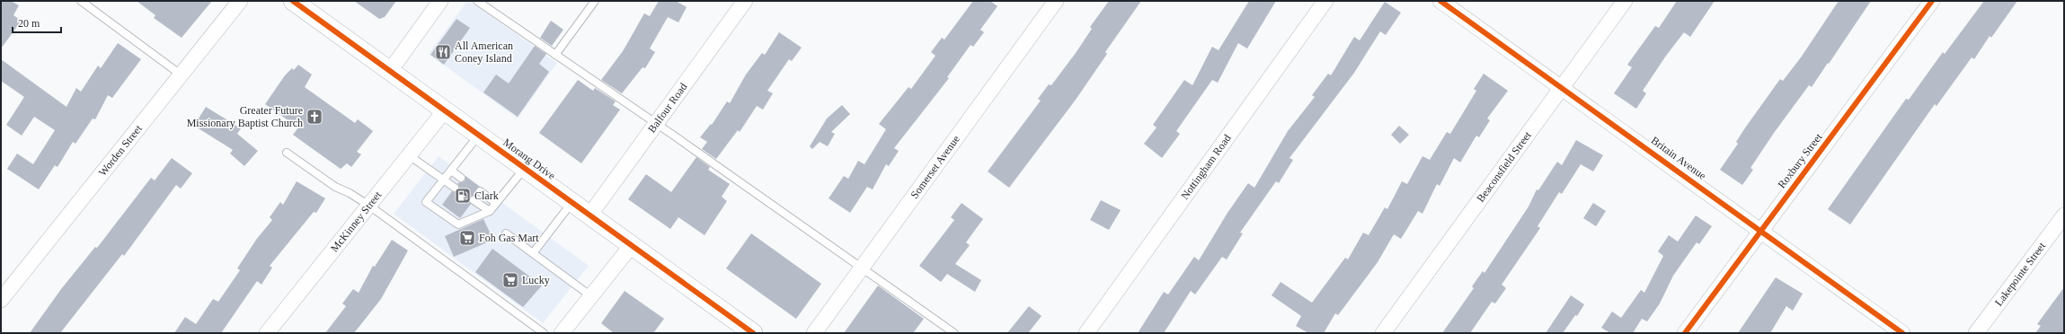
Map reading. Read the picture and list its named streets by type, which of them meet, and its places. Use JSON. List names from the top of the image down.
{
  "streets": {
    "street": [
      "Balfour Road",
      "Worden Street",
      "Britain Avenue",
      "Morang Drive",
      "Roxbury Street",
      "Somerset Avenue",
      "Nottingham Road",
      "Beaconsfield Street",
      "McKinney Street",
      "Lakepointe Street"
    ]
  },
  "crossings": [
    ["Balfour Road", "Morang Drive"],
    ["Britain Avenue", "Roxbury Street"],
    ["Britain Avenue", "Beaconsfield Street"],
    ["Morang Drive", "McKinney Street"]
  ],
  "places": {
    "restaurant": ["All American Coney Island"],
    "church": ["Greater Future Missionary Baptist Church"],
    "fuel station": ["Clark"],
    "supermarket": ["Foh Gas Mart", "Lucky"]
  },
  "scale_bar": "20 m"
}
